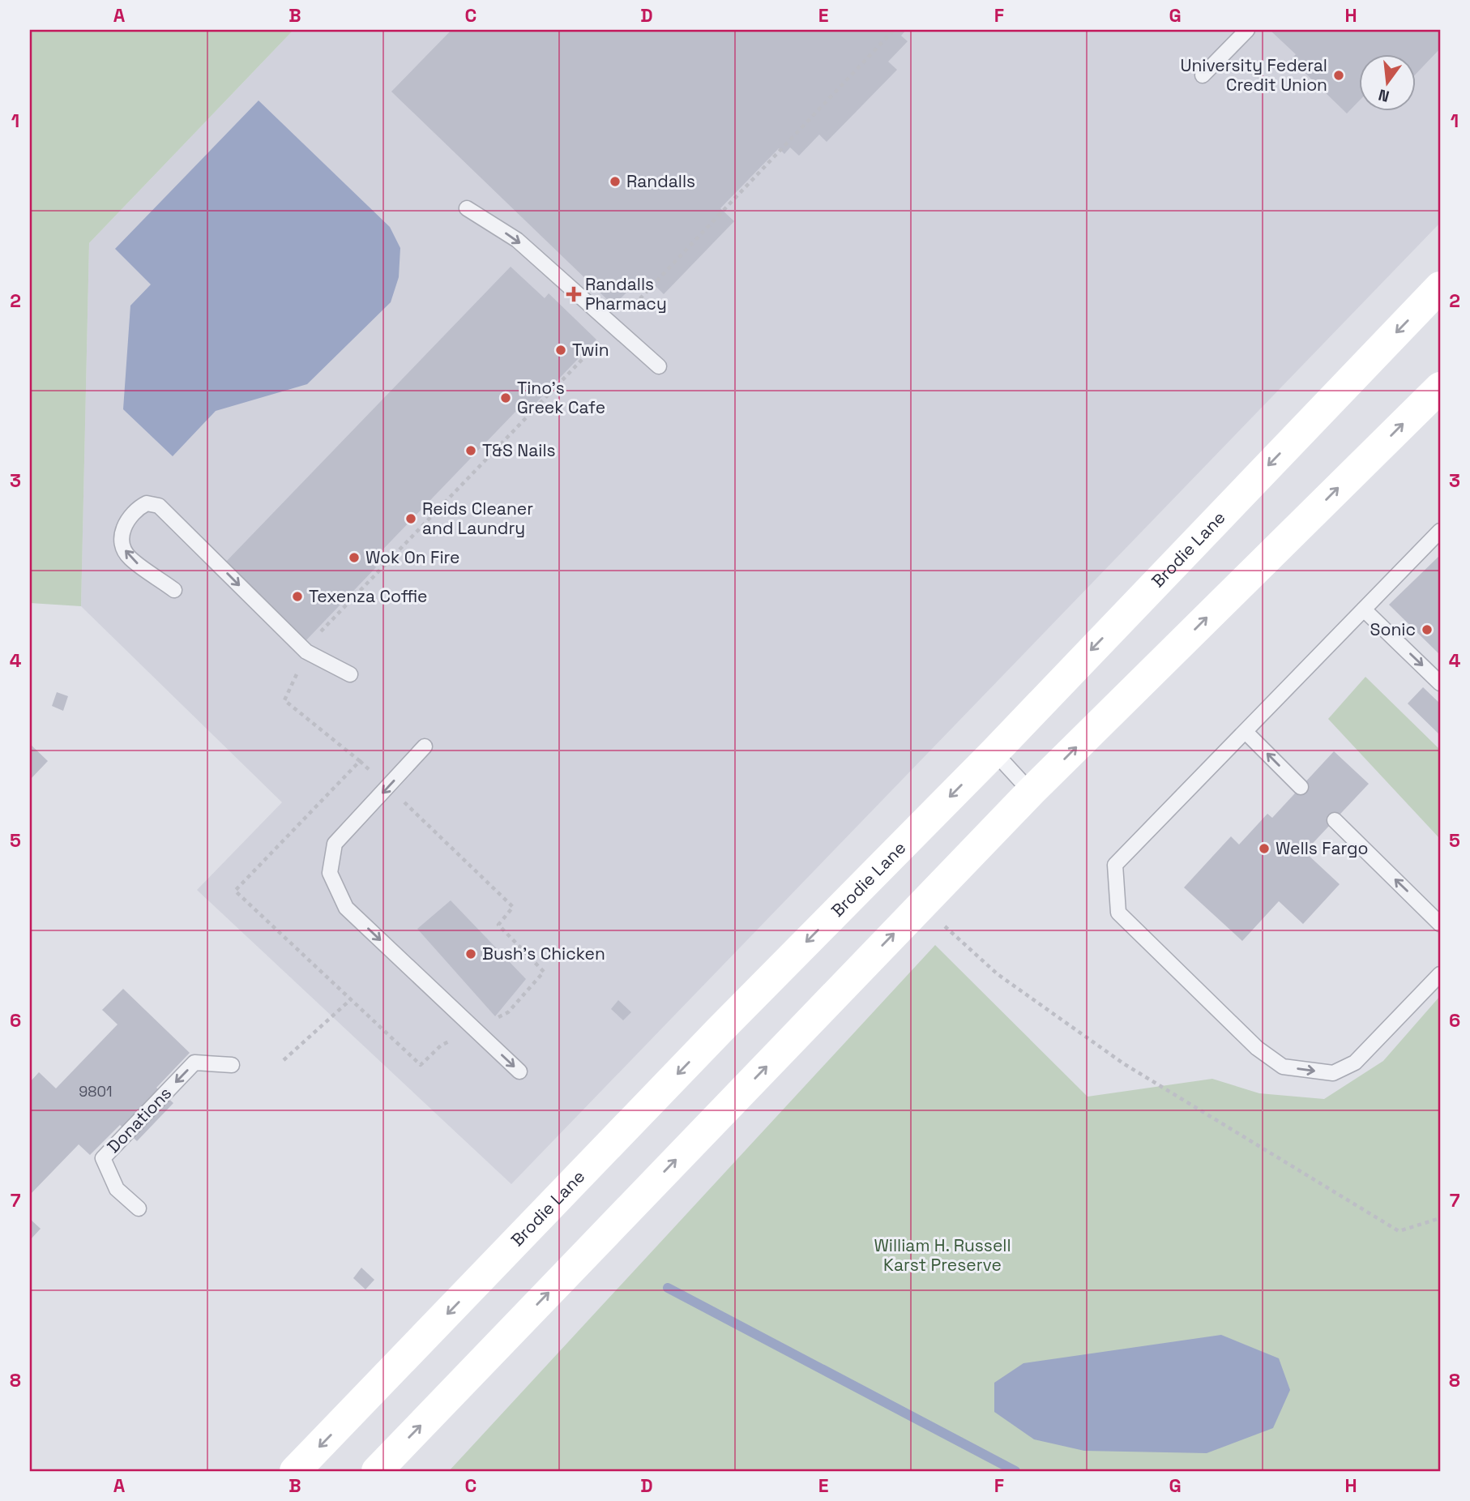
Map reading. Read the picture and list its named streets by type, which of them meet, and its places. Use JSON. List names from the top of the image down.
{
  "streets": {
    "main road": ["Brodie Lane"],
    "lane": ["Donations"]
  },
  "parks": ["William H. Russell Karst Preserve"],
  "places": {
    "other": [
      "University Federal Credit Union",
      "Randalls",
      "Twin",
      "Tino's Greek Cafe",
      "T&S Nails",
      "Reids Cleaner and Laundry",
      "Wok On Fire",
      "Texenza Coffie",
      "Sonic",
      "Wells Fargo",
      "Bush's Chicken"
    ],
    "health": ["Randalls Pharmacy"]
  },
  "house_numbers": ["9801"],
  "north": "bottom",
  "grid": {
    "columns": [
      "A",
      "B",
      "C",
      "D",
      "E",
      "F",
      "G",
      "H"
    ],
    "rows": [
      "1",
      "2",
      "3",
      "4",
      "5",
      "6",
      "7",
      "8"
    ]
  }
}
